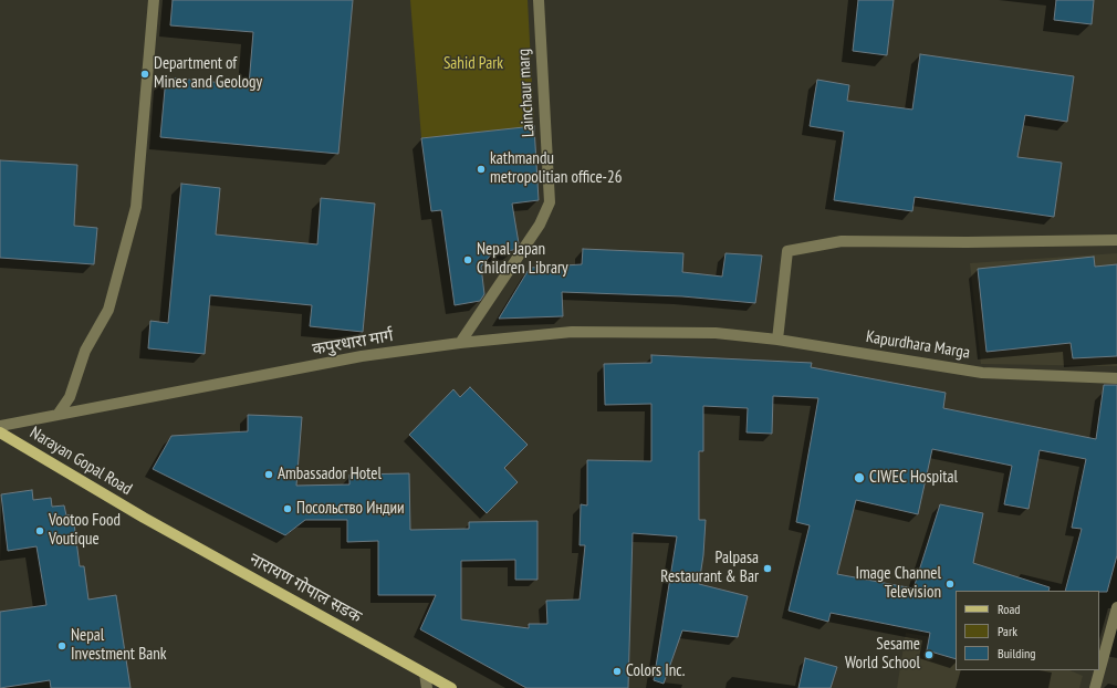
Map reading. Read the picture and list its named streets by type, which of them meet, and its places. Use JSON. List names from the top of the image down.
{
  "streets": {
    "main road": ["Narayan Gopal Road", "नारायण गोपाल सडक"],
    "street": ["Lainchaur marg", "कपुरधारा मार्ग", "Kapurdhara Marga"]
  },
  "crossings": [
    ["Lainchaur marg", "कपुरधारा मार्ग"],
    ["कपुरधारा मार्ग", "Kapurdhara Marga"],
    ["Narayan Gopal Road", "नारायण गोपाल सडक"]
  ],
  "parks": ["Sahid Park"],
  "places": [
    "Department of Mines and Geology",
    "kathmandu metropolitian office-26",
    "Nepal Japan Children Library",
    "Ambassador Hotel",
    "CIWEC Hospital",
    "Посольство Индии",
    "Vootoo Food Voutique",
    "Palpasa Restaurant & Bar",
    "Image Channel Television",
    "Nepal Investment Bank",
    "Sesame World School",
    "Colors Inc."
  ],
  "legend": ["Road", "Park", "Building"]
}
